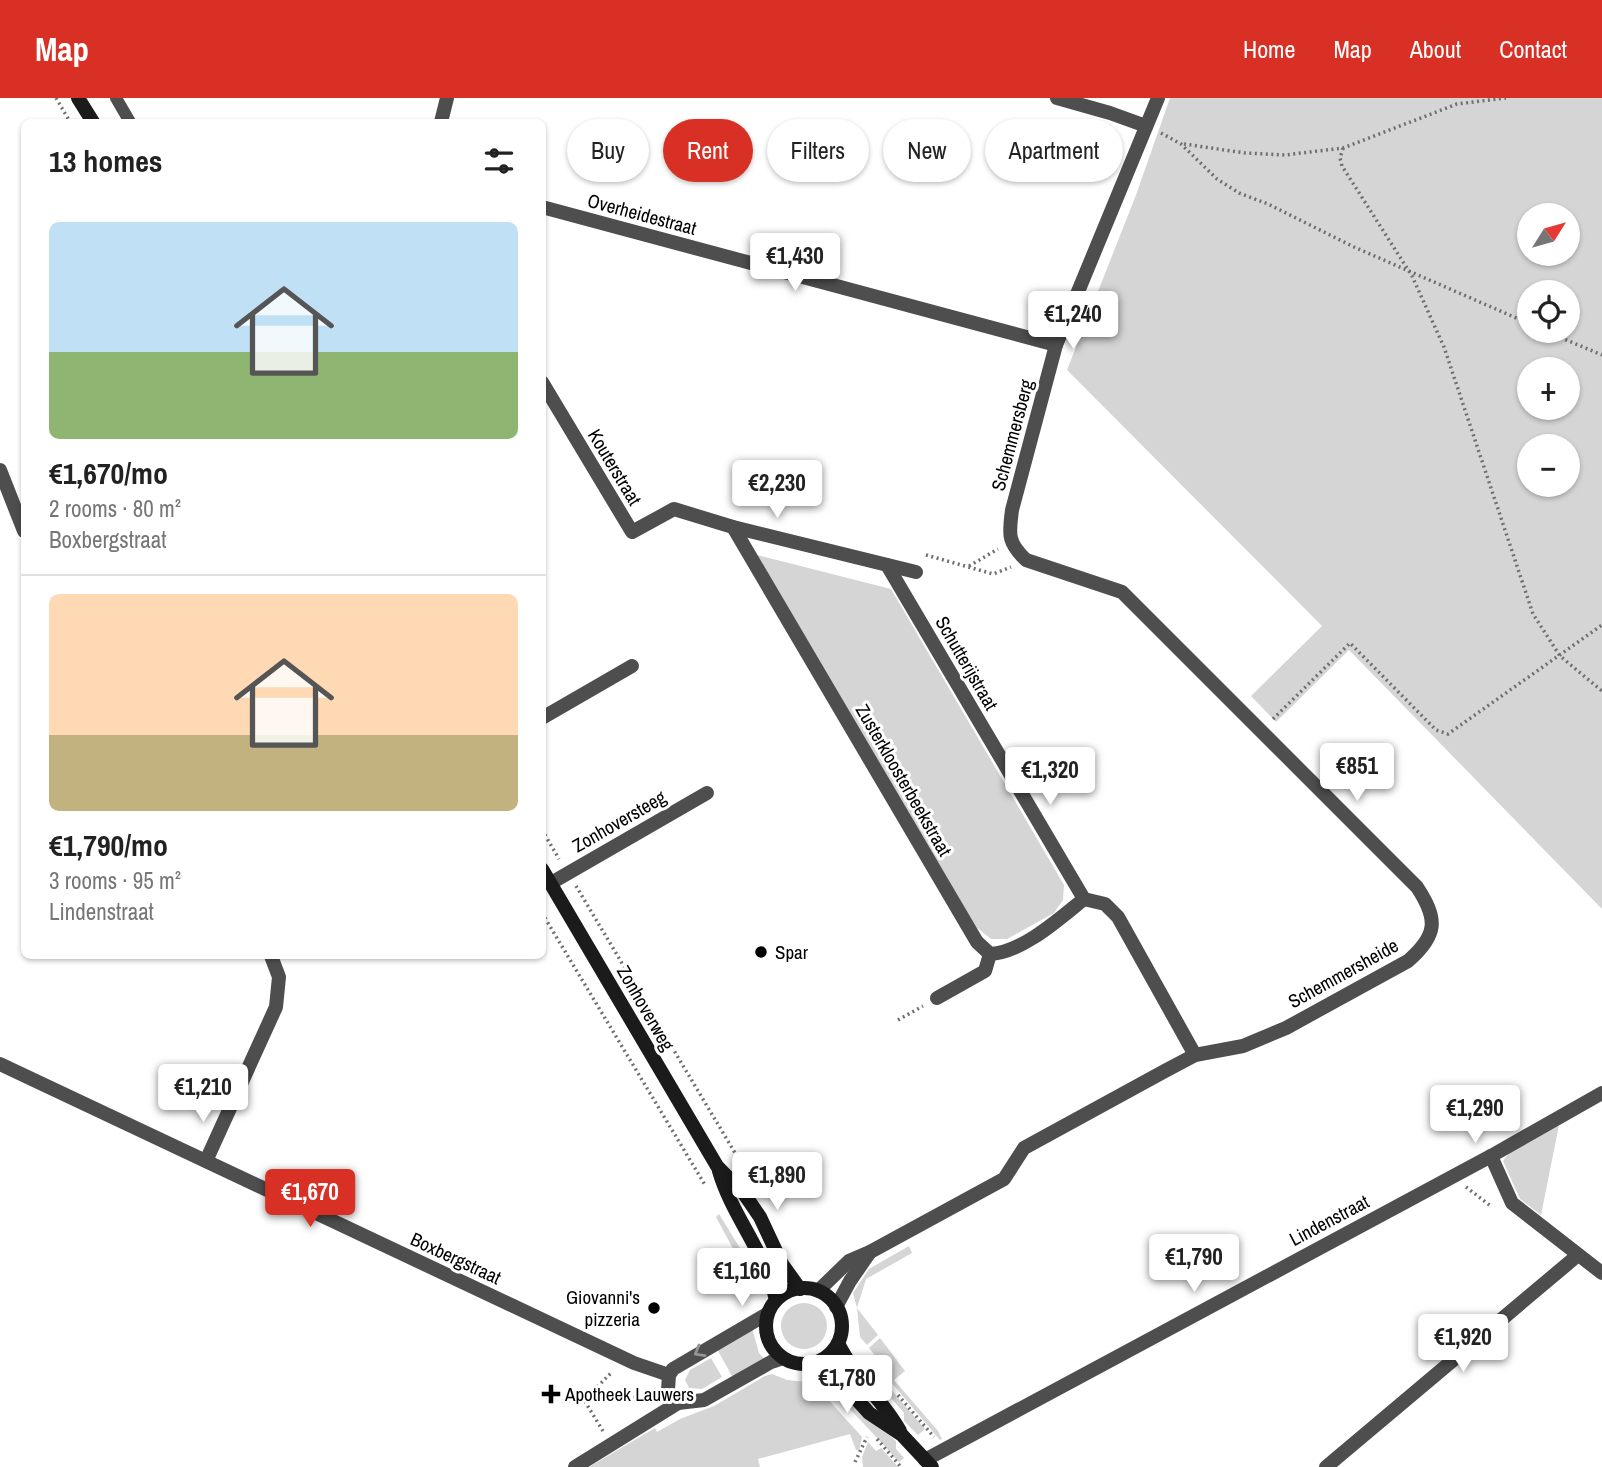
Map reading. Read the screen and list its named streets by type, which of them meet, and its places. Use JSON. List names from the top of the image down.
{
  "streets": {
    "street": [
      "Overheidestraat",
      "Schemmersberg",
      "Kouterstraat",
      "Schutterijstraat",
      "Zusterkloosterbeekstraat",
      "Zonhoversteeg",
      "Schemmersheide",
      "Zonhoverweg",
      "Lindenstraat",
      "Boxbergstraat"
    ]
  },
  "crossings": [
    ["Overheidestraat", "Schemmersberg"],
    ["Schemmersberg", "Schemmersheide"],
    ["Kouterstraat", "Schutterijstraat"],
    ["Kouterstraat", "Zusterkloosterbeekstraat"],
    ["Zonhoversteeg", "Zonhoverweg"],
    ["Schemmersheide", "Zonhoverweg"]
  ],
  "places": {
    "other": ["Spar", "Giovanni's pizzeria"],
    "health": ["Apotheek Lauwers"]
  },
  "north": "top right",
  "page": {
    "header": "Map",
    "nav": [
      "Home",
      "Map",
      "About",
      "Contact"
    ],
    "chip": [
      "Buy",
      "Rent",
      "Filters",
      "New",
      "Apartment"
    ],
    "heading": "13 homes",
    "map_buttons": ["+", "−"],
    "list": [
      {
        "name": "€1,670/mo",
        "note": "2 rooms · 80 m² · Boxbergstraat"
      },
      {
        "name": "€1,790/mo",
        "note": "3 rooms · 95 m² · Lindenstraat"
      }
    ],
    "price": [
      "€1,430",
      "€1,240",
      "€2,230",
      "€851",
      "€1,320",
      "€1,210",
      "€1,290",
      "€1,890",
      "€1,670",
      "€1,790",
      "€1,160",
      "€1,920",
      "€1,780"
    ]
  }
}
